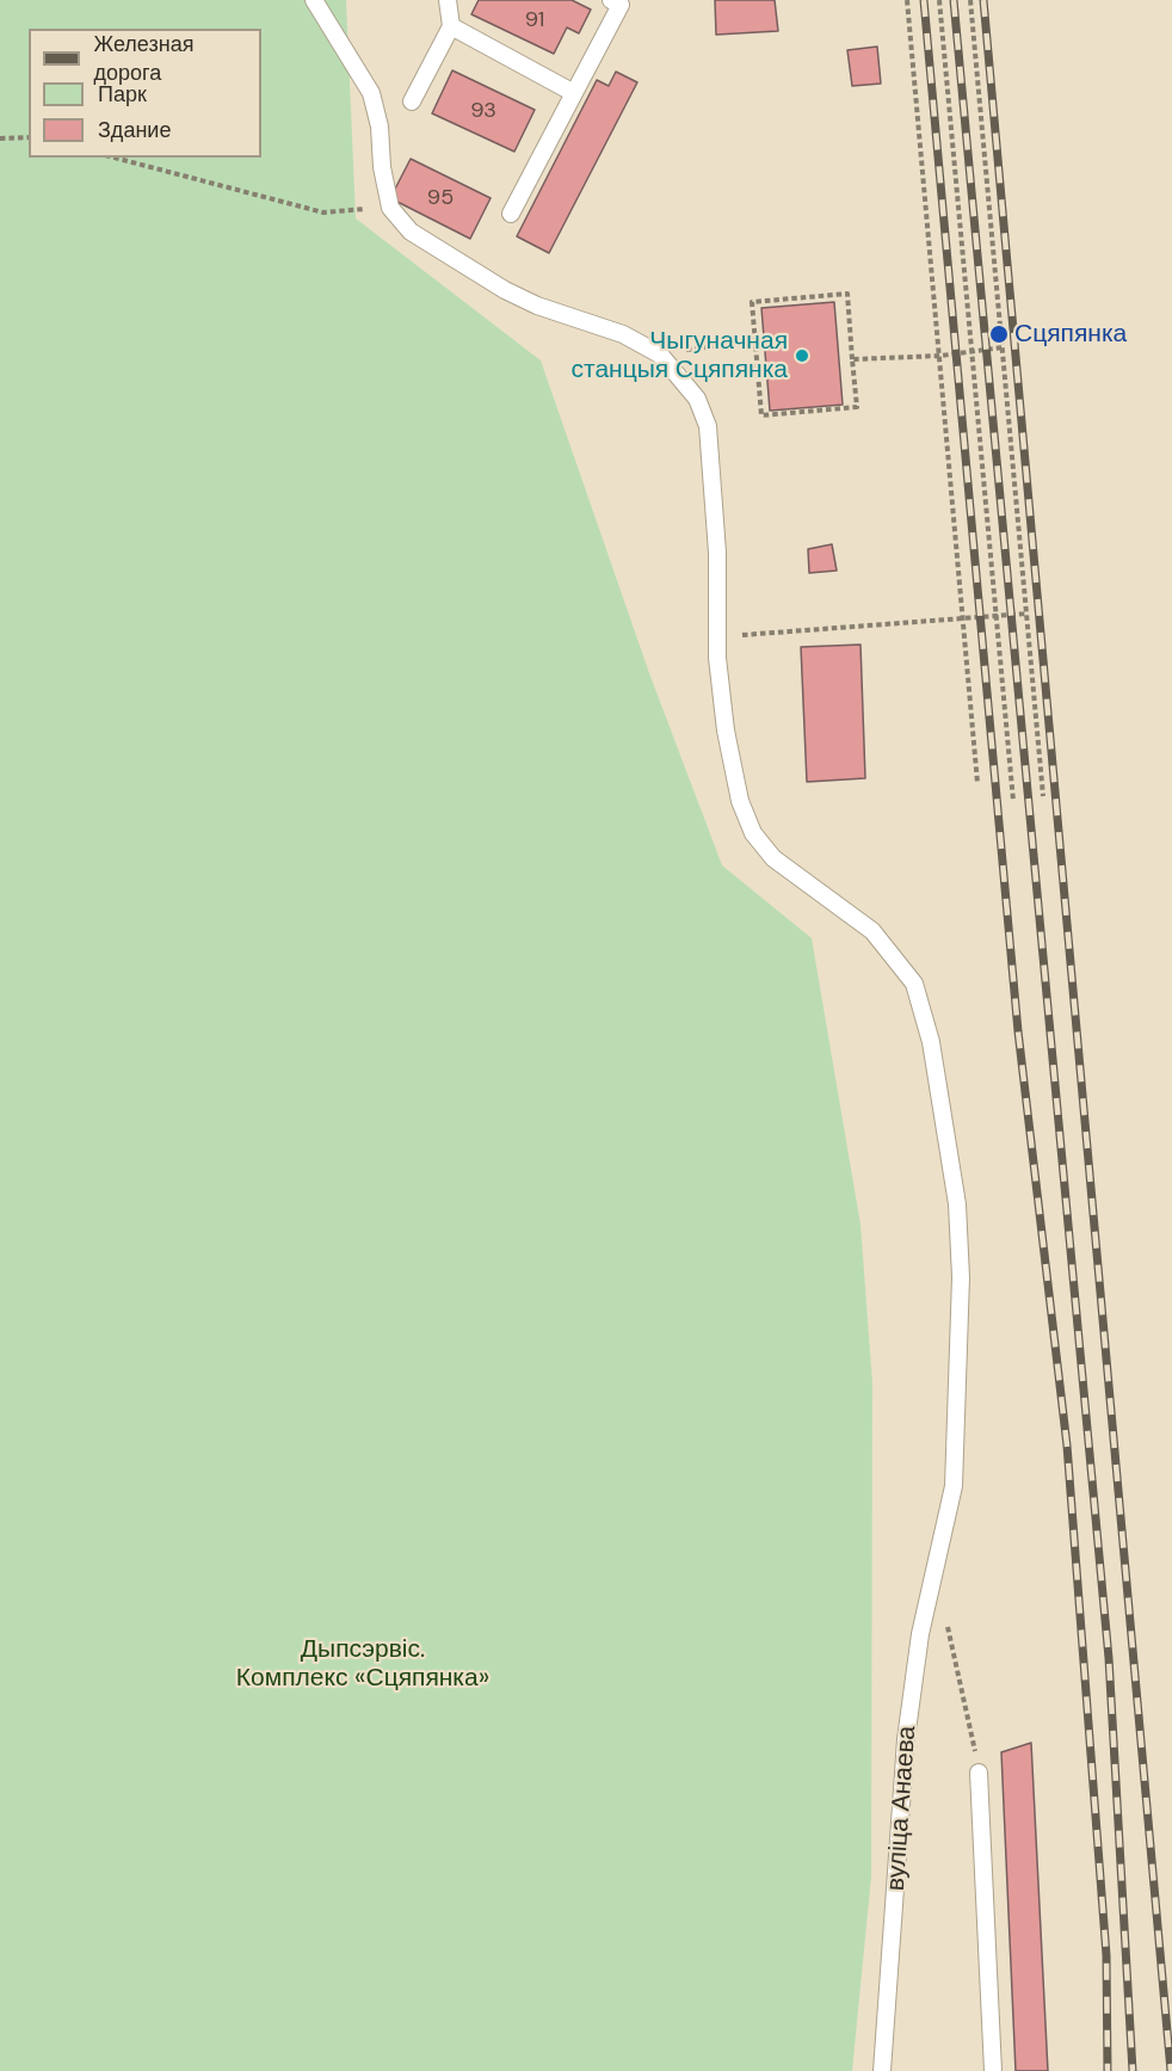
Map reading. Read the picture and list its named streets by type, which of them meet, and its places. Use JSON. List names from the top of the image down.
{
  "streets": {
    "lane": ["вуліца Анаева"]
  },
  "parks": ["Дыпсэрвіс. Комплекс «Сцяпянка»"],
  "places": ["Сцяпянка", "Чыгуначная станцыя Сцяпянка"],
  "house_numbers": ["91", "93", "95"],
  "legend": ["Железная дорога", "Парк", "Здание"]
}
